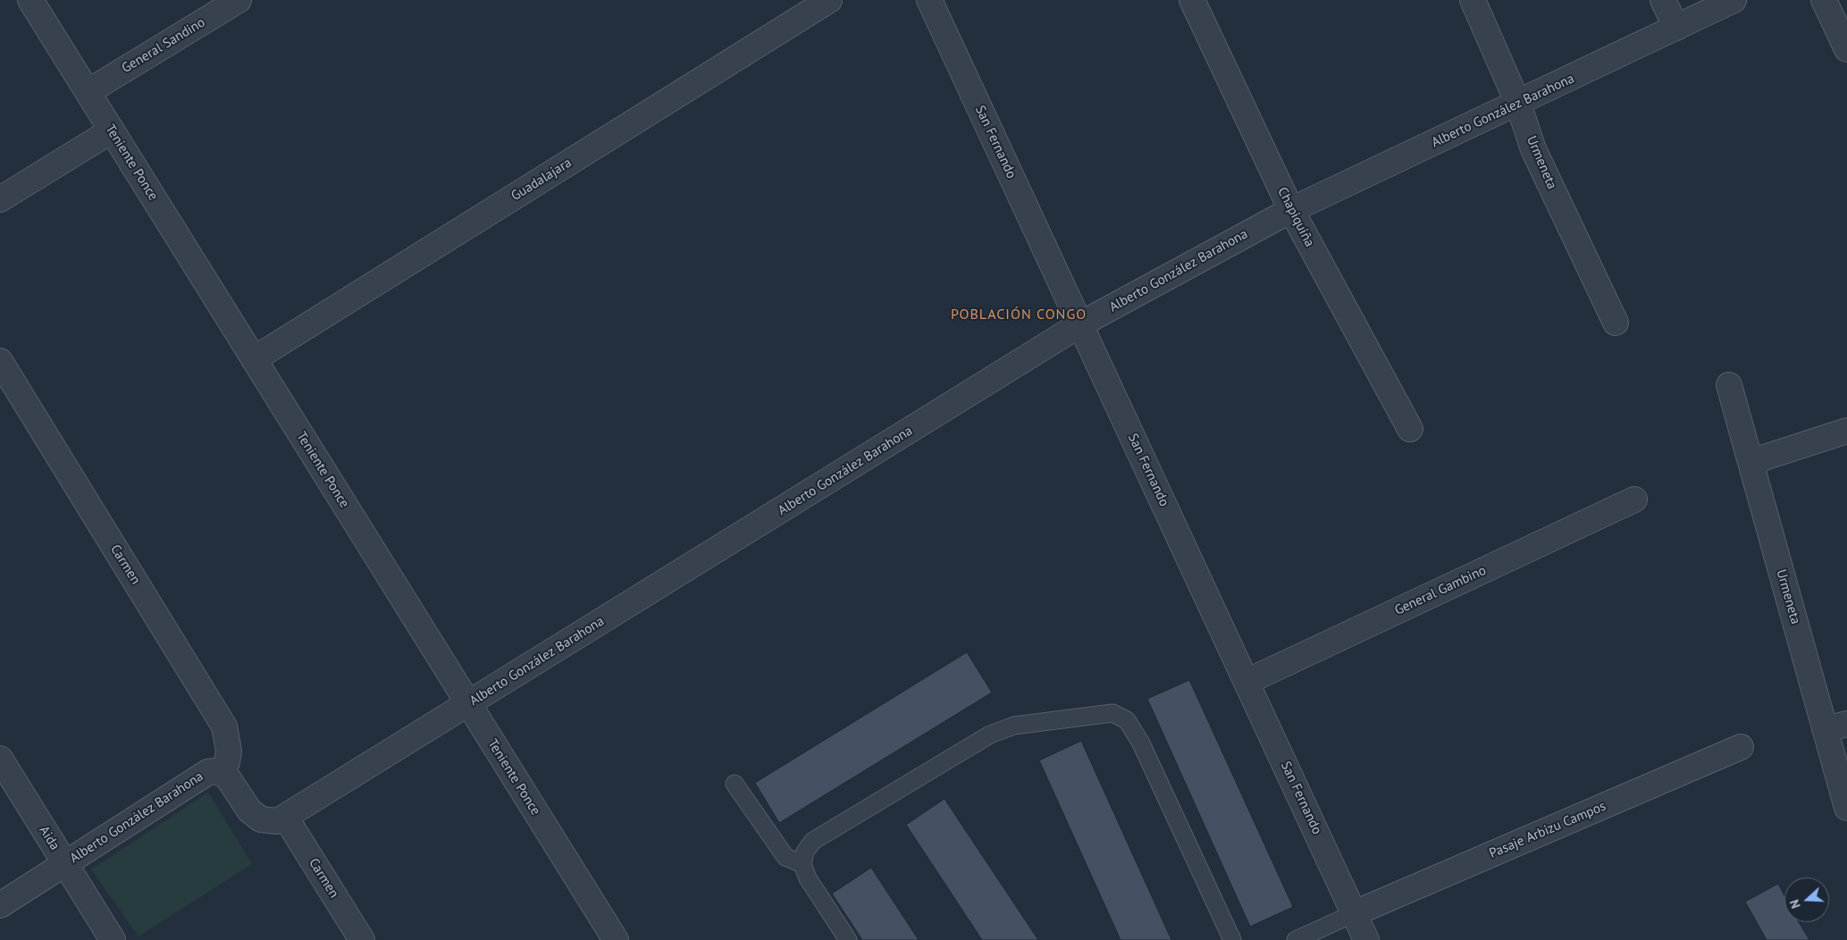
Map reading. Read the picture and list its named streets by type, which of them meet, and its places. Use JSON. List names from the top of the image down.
{
  "streets": {
    "street": [
      "General Sandino",
      "Alberto González Barahona",
      "San Fernando",
      "Teniente Ponce",
      "Urmeneta",
      "Guadalajara",
      "Chapiquiña",
      "Carmen",
      "General Gambino",
      "Pasaje Arbizu Campos",
      "Aida"
    ]
  },
  "crossings": [
    ["General Sandino", "Teniente Ponce"],
    ["Alberto González Barahona", "San Fernando"],
    ["Alberto González Barahona", "Teniente Ponce"],
    ["Alberto González Barahona", "Urmeneta"],
    ["Alberto González Barahona", "Chapiquiña"],
    ["Alberto González Barahona", "Carmen"],
    ["Alberto González Barahona", "Aida"],
    ["San Fernando", "General Gambino"],
    ["San Fernando", "Pasaje Arbizu Campos"],
    ["Teniente Ponce", "Guadalajara"]
  ],
  "districts": ["POBLACIÓN CONGO"],
  "north": "left"
}
